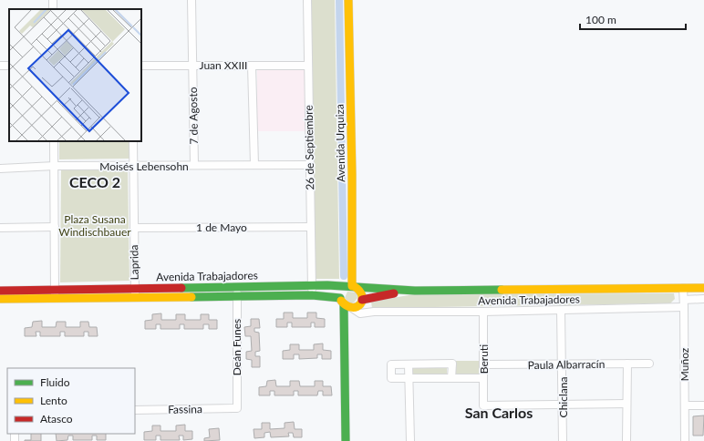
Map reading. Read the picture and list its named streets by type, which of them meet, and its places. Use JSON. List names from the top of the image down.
{
  "streets": {
    "main road": ["Avenida Urquiza", "Avenida Trabajadores"],
    "street": [
      "Juan XXIII",
      "7 de Agosto",
      "26 de Septiembre",
      "Moisés Lebensohn",
      "1 de Mayo",
      "Laprida",
      "Deán Funes",
      "Beruti",
      "Paula Albarracín",
      "Muñoz",
      "Chiclana",
      "Fassina"
    ]
  },
  "crossings": [
    ["Juan XXIII", "7 de Agosto"],
    ["Juan XXIII", "26 de Septiembre"],
    ["7 de Agosto", "Moisés Lebensohn"],
    ["Avenida Urquiza", "Avenida Trabajadores"],
    ["26 de Septiembre", "Moisés Lebensohn"],
    ["26 de Septiembre", "1 de Mayo"],
    ["26 de Septiembre", "Avenida Trabajadores"],
    ["Moisés Lebensohn", "Laprida"],
    ["1 de Mayo", "Laprida"],
    ["Laprida", "Avenida Trabajadores"],
    ["Avenida Trabajadores", "Deán Funes"],
    ["Avenida Trabajadores", "Beruti"],
    ["Avenida Trabajadores", "Muñoz"],
    ["Avenida Trabajadores", "Chiclana"],
    ["Deán Funes", "Fassina"],
    ["Beruti", "Paula Albarracín"],
    ["Beruti", "Chiclana"],
    ["Paula Albarracín", "Chiclana"]
  ],
  "districts": ["CECO 2", "San Carlos"],
  "parks": ["Plaza Susana Windischbauer"],
  "legend": ["Fluido", "Lento", "Atasco"],
  "scale_bar": "100 m"
}
